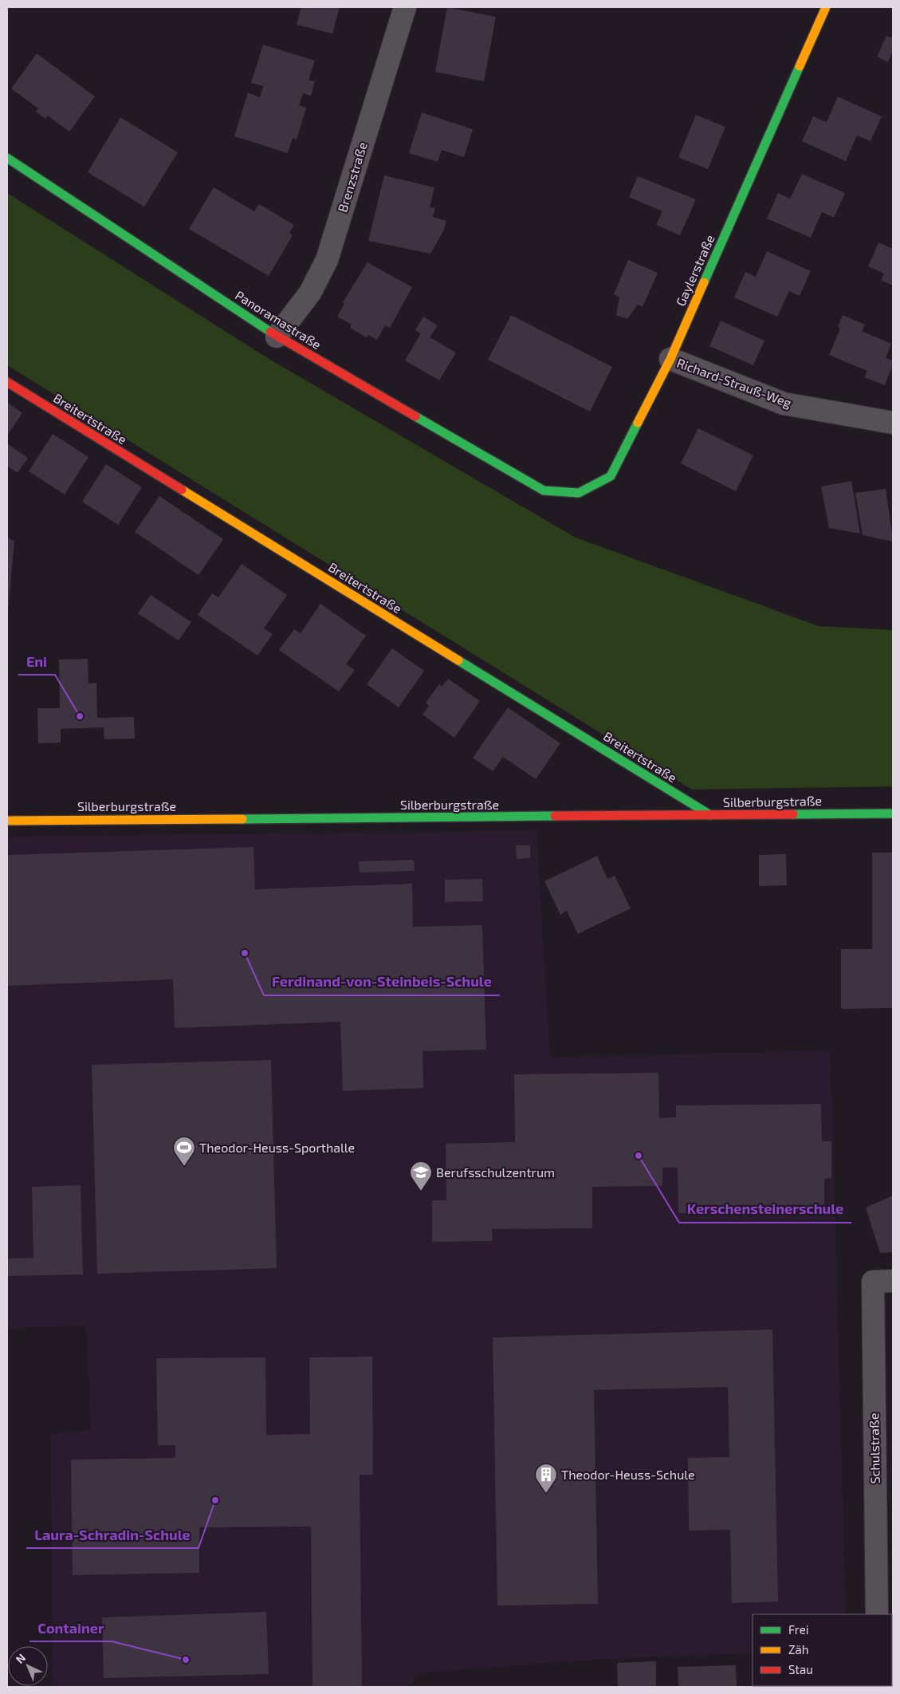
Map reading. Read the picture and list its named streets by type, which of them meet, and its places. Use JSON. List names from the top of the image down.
{
  "streets": {
    "street": [
      "Brenzstraße",
      "Gaylerstraße",
      "Panoramastraße",
      "Richard-Strauß-Weg",
      "Breitertstraße",
      "Silberburgstraße",
      "Schulstraße"
    ]
  },
  "crossings": [
    ["Brenzstraße", "Panoramastraße"],
    ["Gaylerstraße", "Panoramastraße"],
    ["Gaylerstraße", "Richard-Strauß-Weg"],
    ["Breitertstraße", "Silberburgstraße"]
  ],
  "places": {
    "other": [
      "Eni",
      "Ferdinand-von-Steinbeis-Schule",
      "Kerschensteinerschule",
      "Laura-Schradin-Schule",
      "Container"
    ],
    "sports": ["Theodor-Heuss-Sporthalle"],
    "school or university": ["Berufsschulzentrum"],
    "building": ["Theodor-Heuss-Schule"]
  },
  "legend": ["Frei", "Zäh", "Stau"],
  "north": "top left"
}
